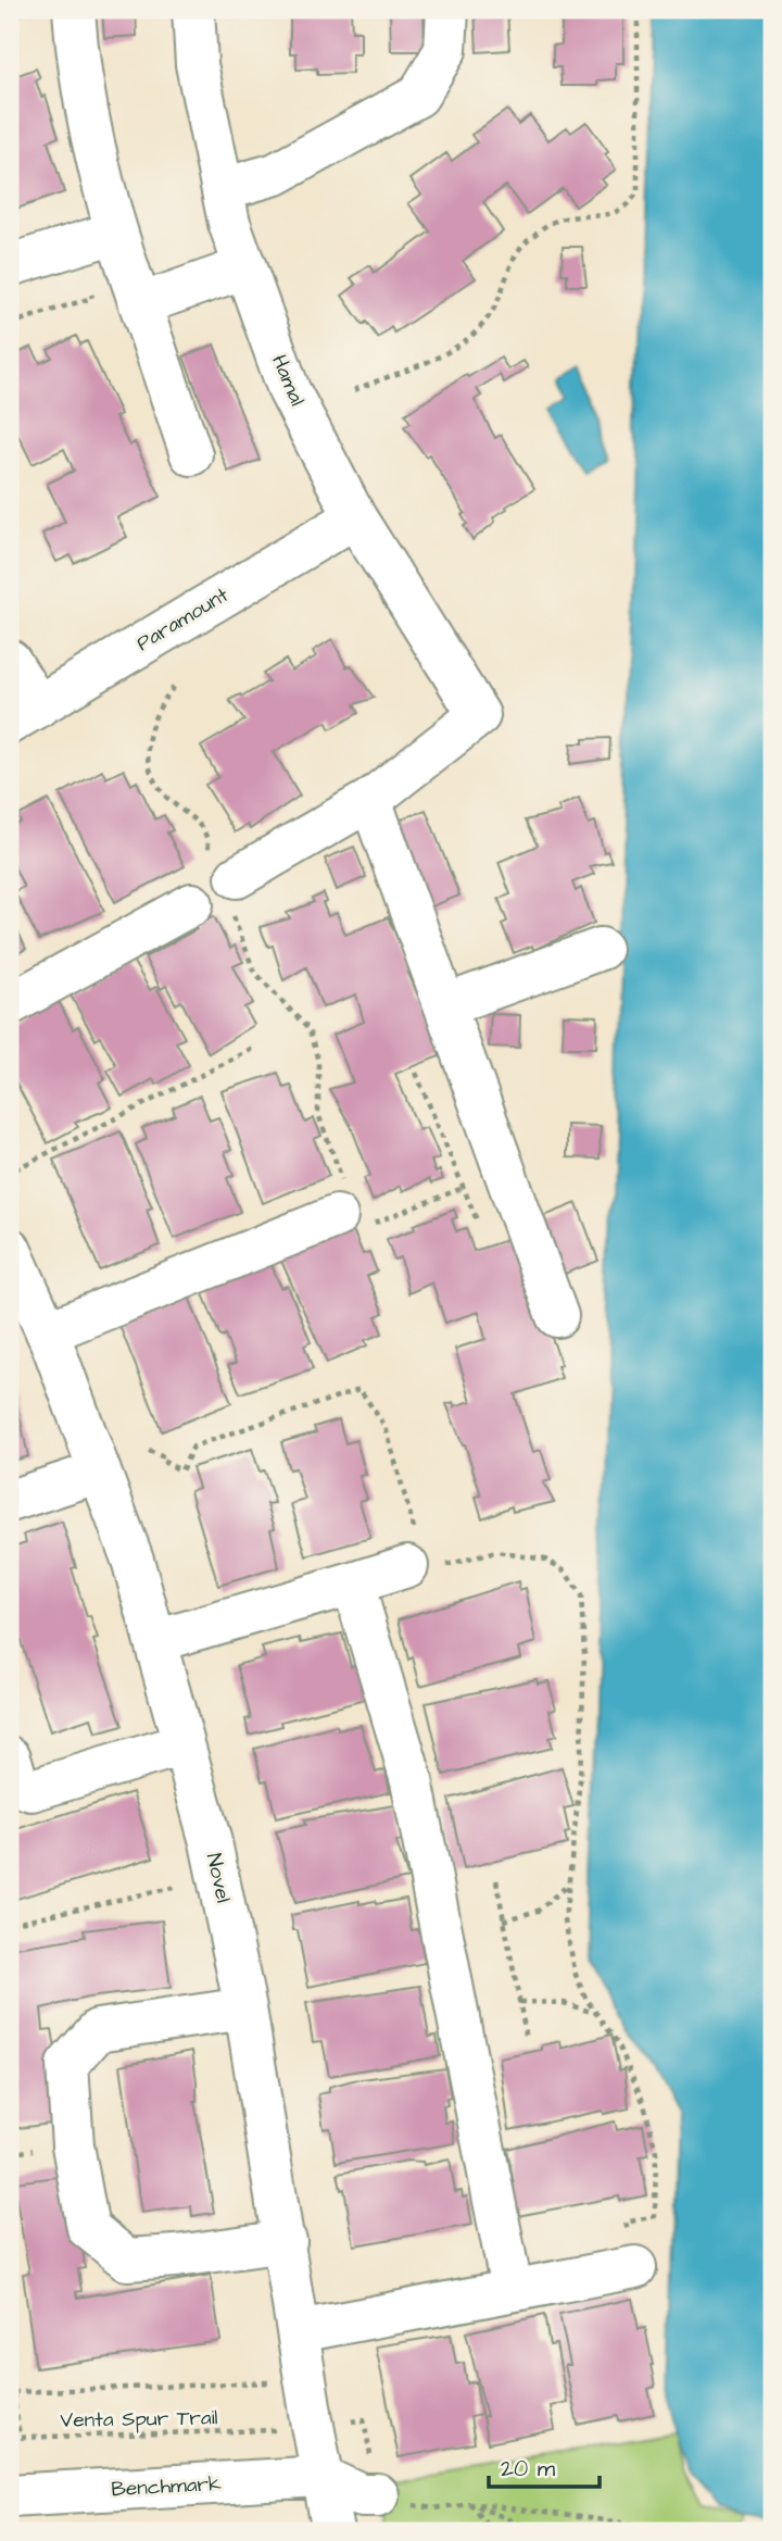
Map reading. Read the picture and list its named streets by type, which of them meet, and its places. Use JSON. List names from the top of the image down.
{
  "streets": {
    "street": [
      "Hamal",
      "Paramount",
      "Novel",
      "Benchmark"
    ],
    "path": ["Venta Spur Trail"]
  },
  "crossings": [
    ["Hamal", "Paramount"],
    ["Novel", "Benchmark"]
  ],
  "scale_bar": "20 m"
}
